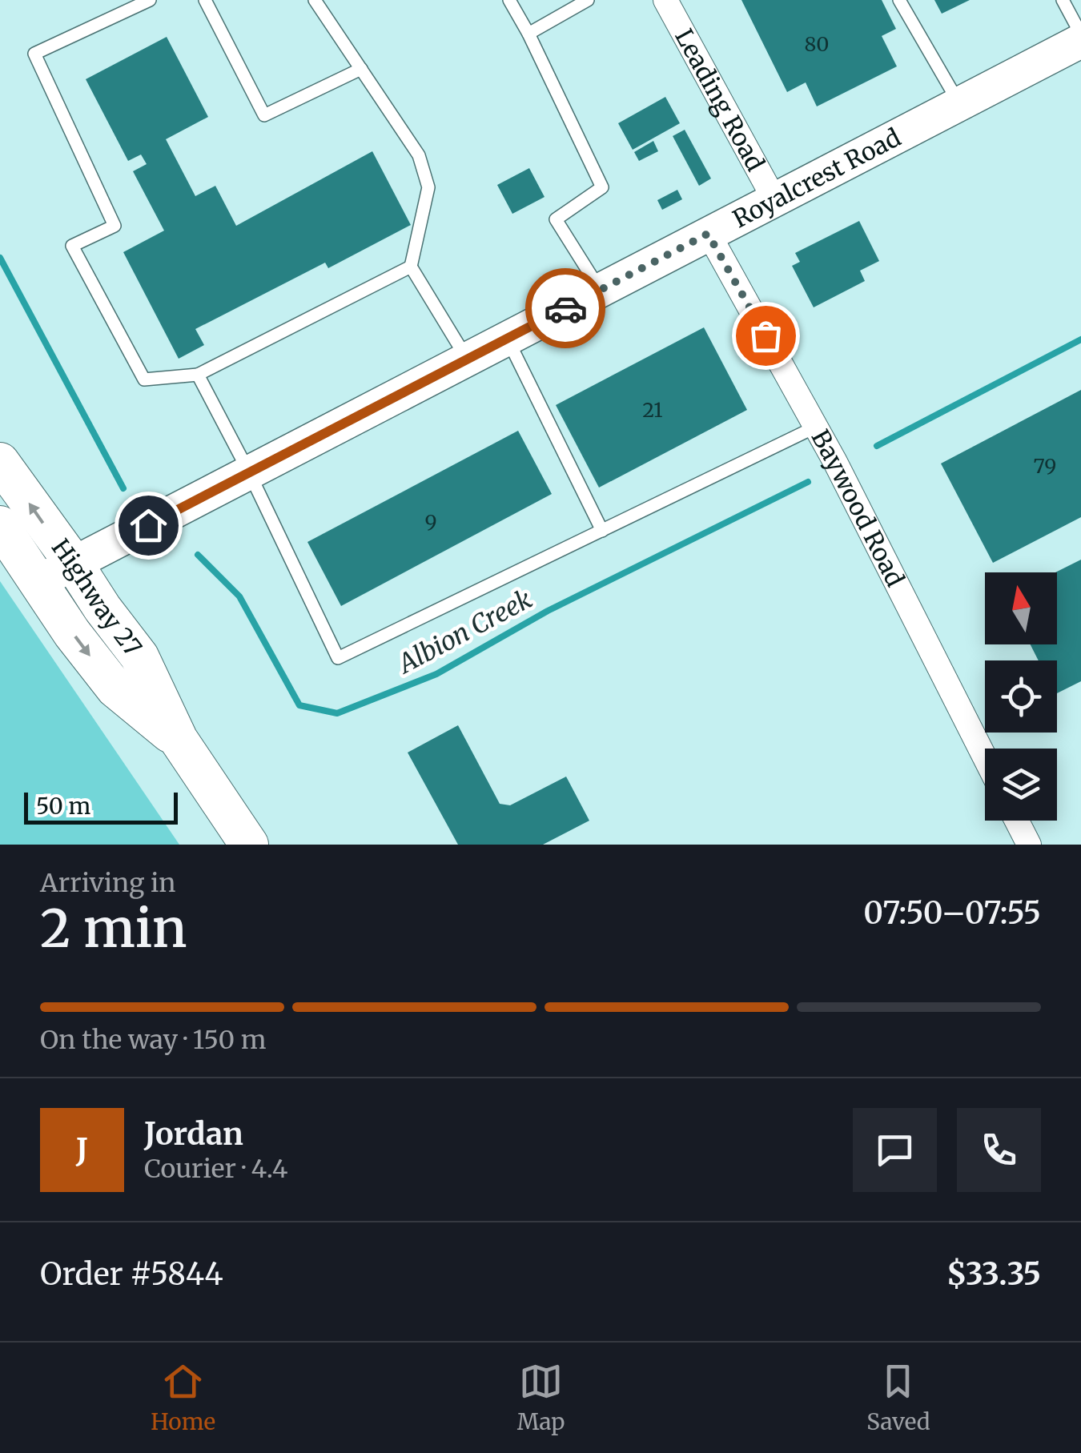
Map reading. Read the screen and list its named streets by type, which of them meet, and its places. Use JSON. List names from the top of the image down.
{
  "streets": {
    "main road": ["Highway 27"],
    "street": ["Leading Road", "Royalcrest Road", "Baywood Road"]
  },
  "crossings": [
    ["Leading Road", "Royalcrest Road"],
    ["Royalcrest Road", "Baywood Road"],
    ["Royalcrest Road", "Highway 27"]
  ],
  "water": ["Albion Creek"],
  "house_numbers": [
    "80",
    "21",
    "79",
    "9"
  ],
  "scale_bar": "50 m",
  "north": "top",
  "page": {
    "scale": "50 m",
    "heading": ["2 min", "Arriving in", "07:50–07:55"],
    "panel": [
      "Jordan",
      "Courier · 4.4",
      "Order #5844",
      "$33.35"
    ],
    "bar": "On the way · 150 m",
    "round": "J",
    "tabs": ["Home", "Map", "Saved"]
  }
}
